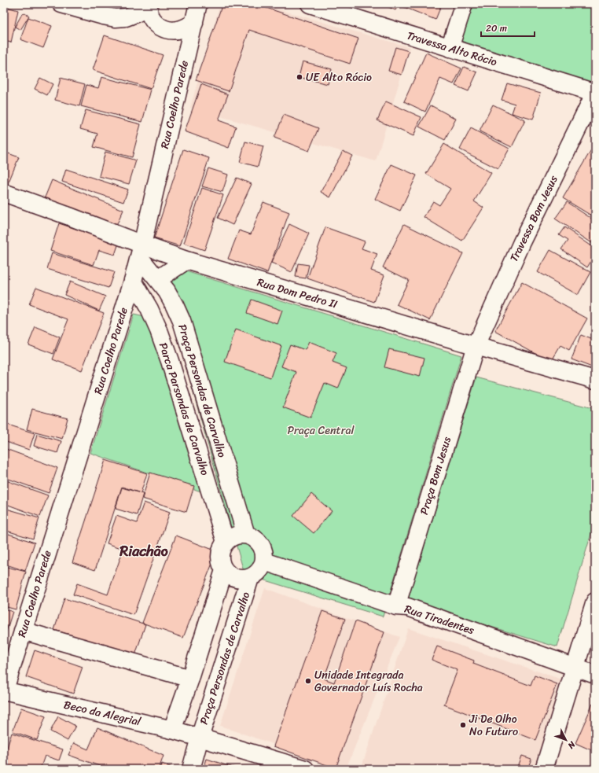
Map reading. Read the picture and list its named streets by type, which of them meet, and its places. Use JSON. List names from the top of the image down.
{
  "streets": {
    "street": [
      "Travessa Alto Rócio",
      "Rua Coelho Parede",
      "Travessa Bom Jesus",
      "Rua Dom Pedro II",
      "Praça Persondas de Carvalho",
      "Parca Parsondas de Carvalho",
      "Praça Bom Jesus",
      "Rua Tiradentes",
      "Beco da Alegrial"
    ]
  },
  "crossings": [
    ["Travessa Alto Rócio", "Travessa Bom Jesus"],
    ["Rua Coelho Parede", "Rua Dom Pedro II"],
    ["Rua Coelho Parede", "Praça Persondas de Carvalho"],
    ["Rua Coelho Parede", "Parca Parsondas de Carvalho"],
    ["Rua Coelho Parede", "Beco da Alegrial"],
    ["Travessa Bom Jesus", "Rua Dom Pedro II"],
    ["Travessa Bom Jesus", "Praça Bom Jesus"],
    ["Rua Dom Pedro II", "Praça Persondas de Carvalho"],
    ["Rua Dom Pedro II", "Praça Bom Jesus"],
    ["Praça Persondas de Carvalho", "Parca Parsondas de Carvalho"],
    ["Praça Persondas de Carvalho", "Rua Tiradentes"],
    ["Praça Persondas de Carvalho", "Beco da Alegrial"],
    ["Parca Parsondas de Carvalho", "Rua Tiradentes"],
    ["Praça Bom Jesus", "Rua Tiradentes"]
  ],
  "districts": ["Riachão"],
  "parks": ["Praça Central"],
  "places": ["UE Alto Rócio", "Unidade Integrada Governador Luís Rocha", "Ji De Olho No Futuro"],
  "scale_bar": "20 m",
  "north": "bottom right"
}
